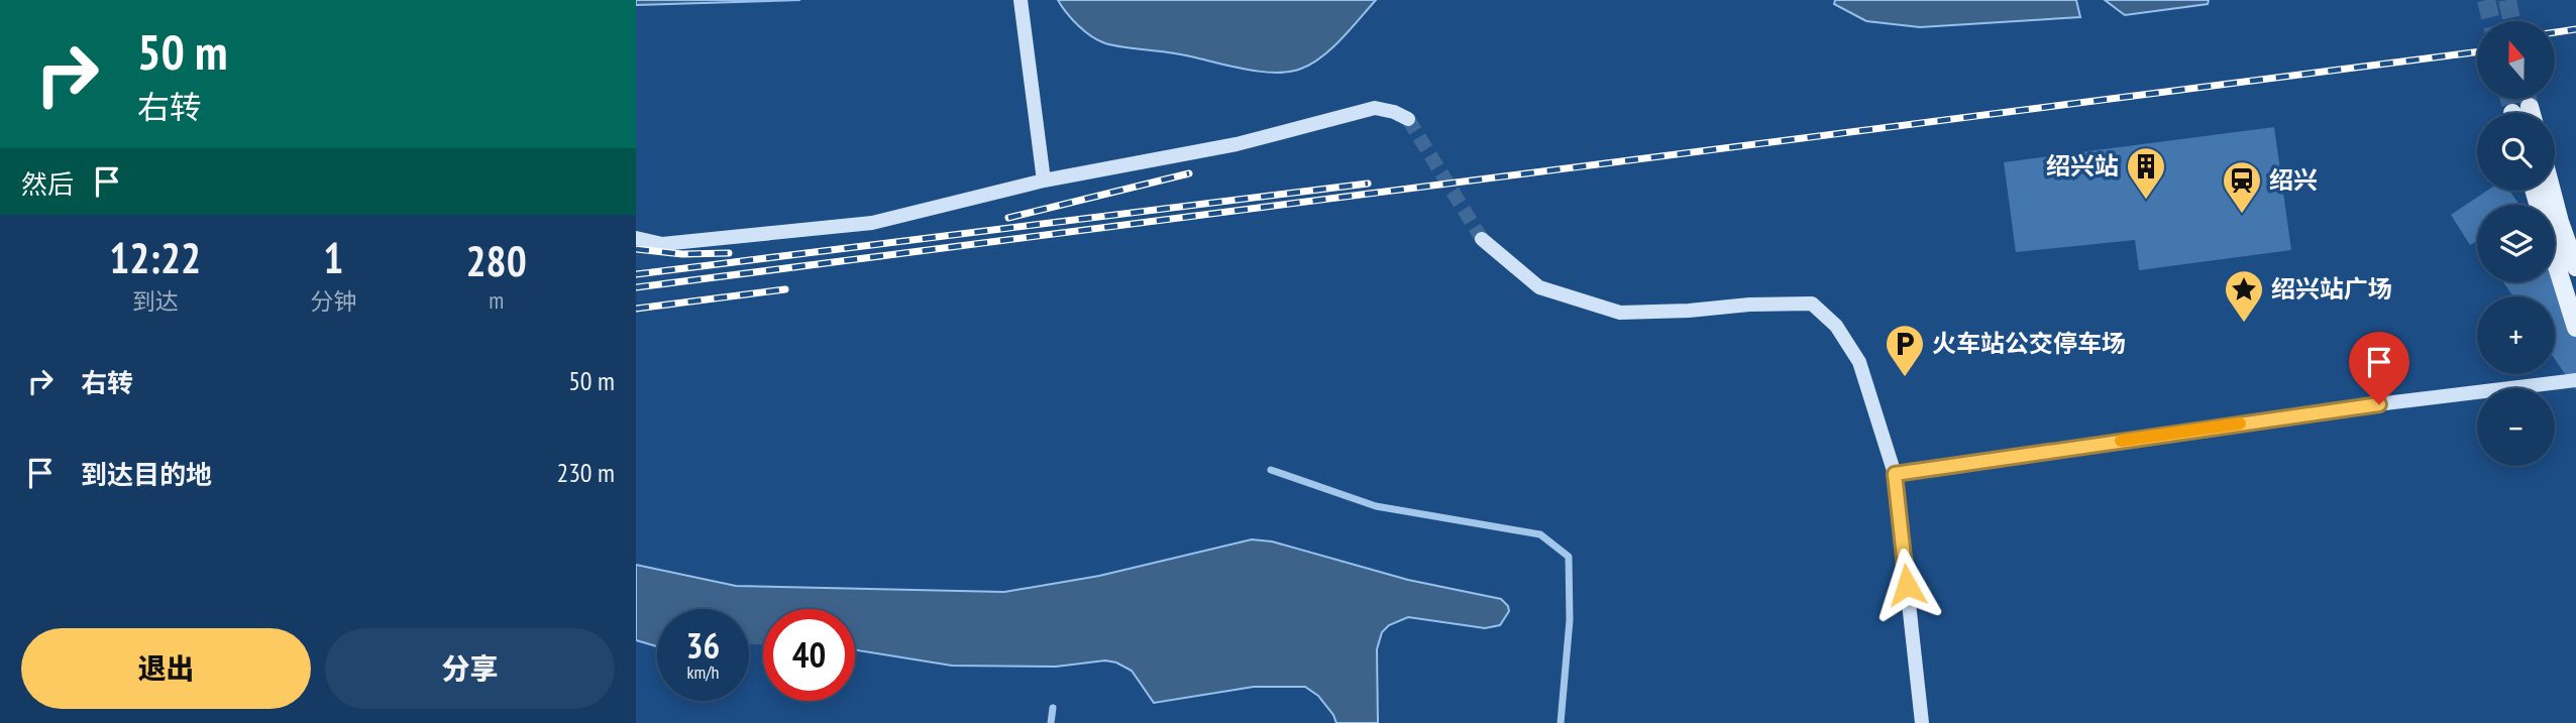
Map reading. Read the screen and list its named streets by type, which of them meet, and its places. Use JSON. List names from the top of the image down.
{
  "places": {
    "building": ["绍兴站"],
    "station": ["绍兴"],
    "place": ["绍兴站广场"],
    "parking": ["火车站公交停车场"]
  },
  "north": "top",
  "page": {
    "turn": ["50 m", "右转"],
    "map_buttons": ["+", "−"],
    "then": "然后",
    "eta": [
      "12:22",
      "到达",
      "1",
      "分钟",
      "280",
      "m"
    ],
    "list": [
      {
        "name": "右转",
        "value": "50 m"
      },
      {
        "name": "到达目的地",
        "value": "230 m"
      }
    ],
    "speed": "36 km/h",
    "limit": "40",
    "buttons": ["退出", "分享"]
  }
}
